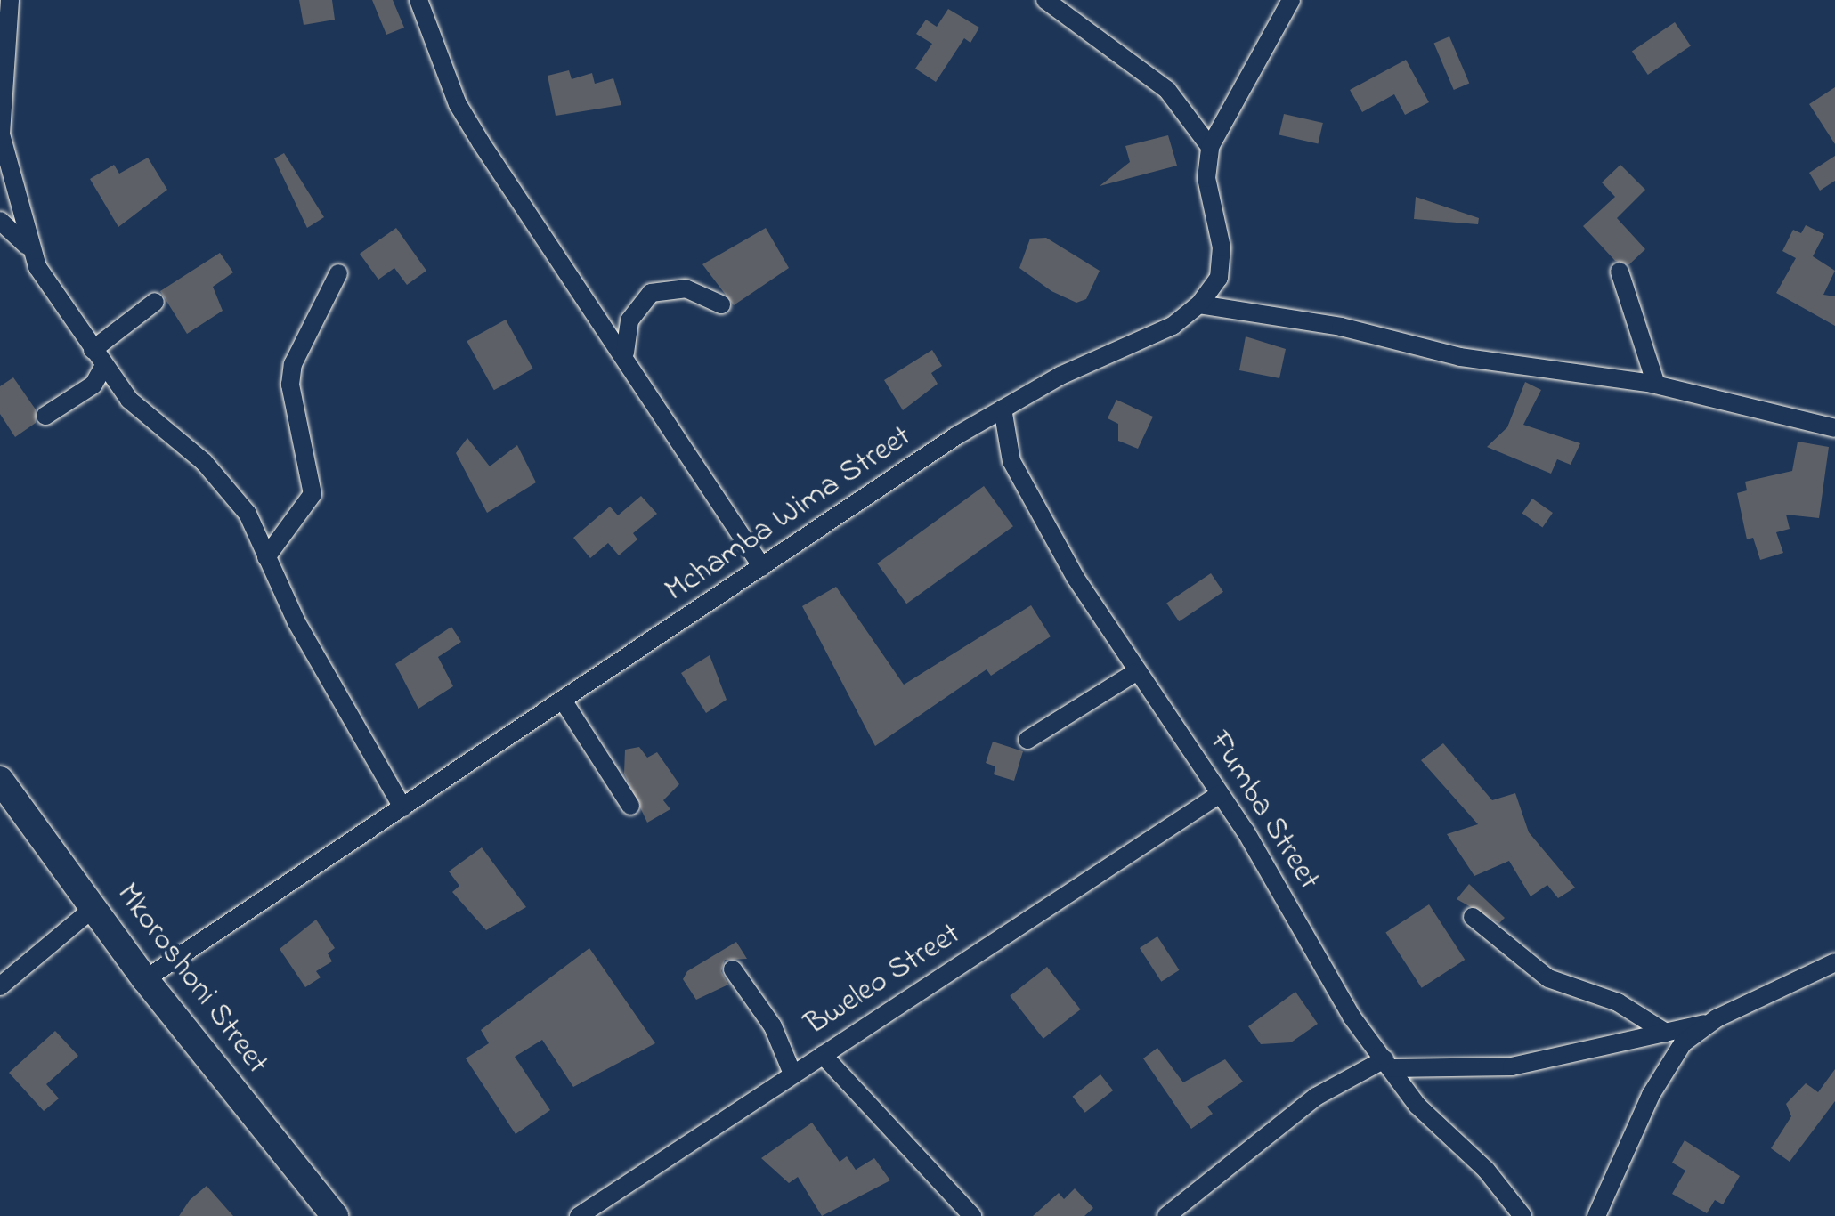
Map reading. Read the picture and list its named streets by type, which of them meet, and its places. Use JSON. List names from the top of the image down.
{
  "streets": {
    "street": [
      "Mchamba Wima Street",
      "Fumba Street",
      "Mkoroshoni Street",
      "Bweleo Street"
    ]
  },
  "crossings": [
    ["Mchamba Wima Street", "Fumba Street"],
    ["Mchamba Wima Street", "Mkoroshoni Street"],
    ["Fumba Street", "Bweleo Street"]
  ]
}
